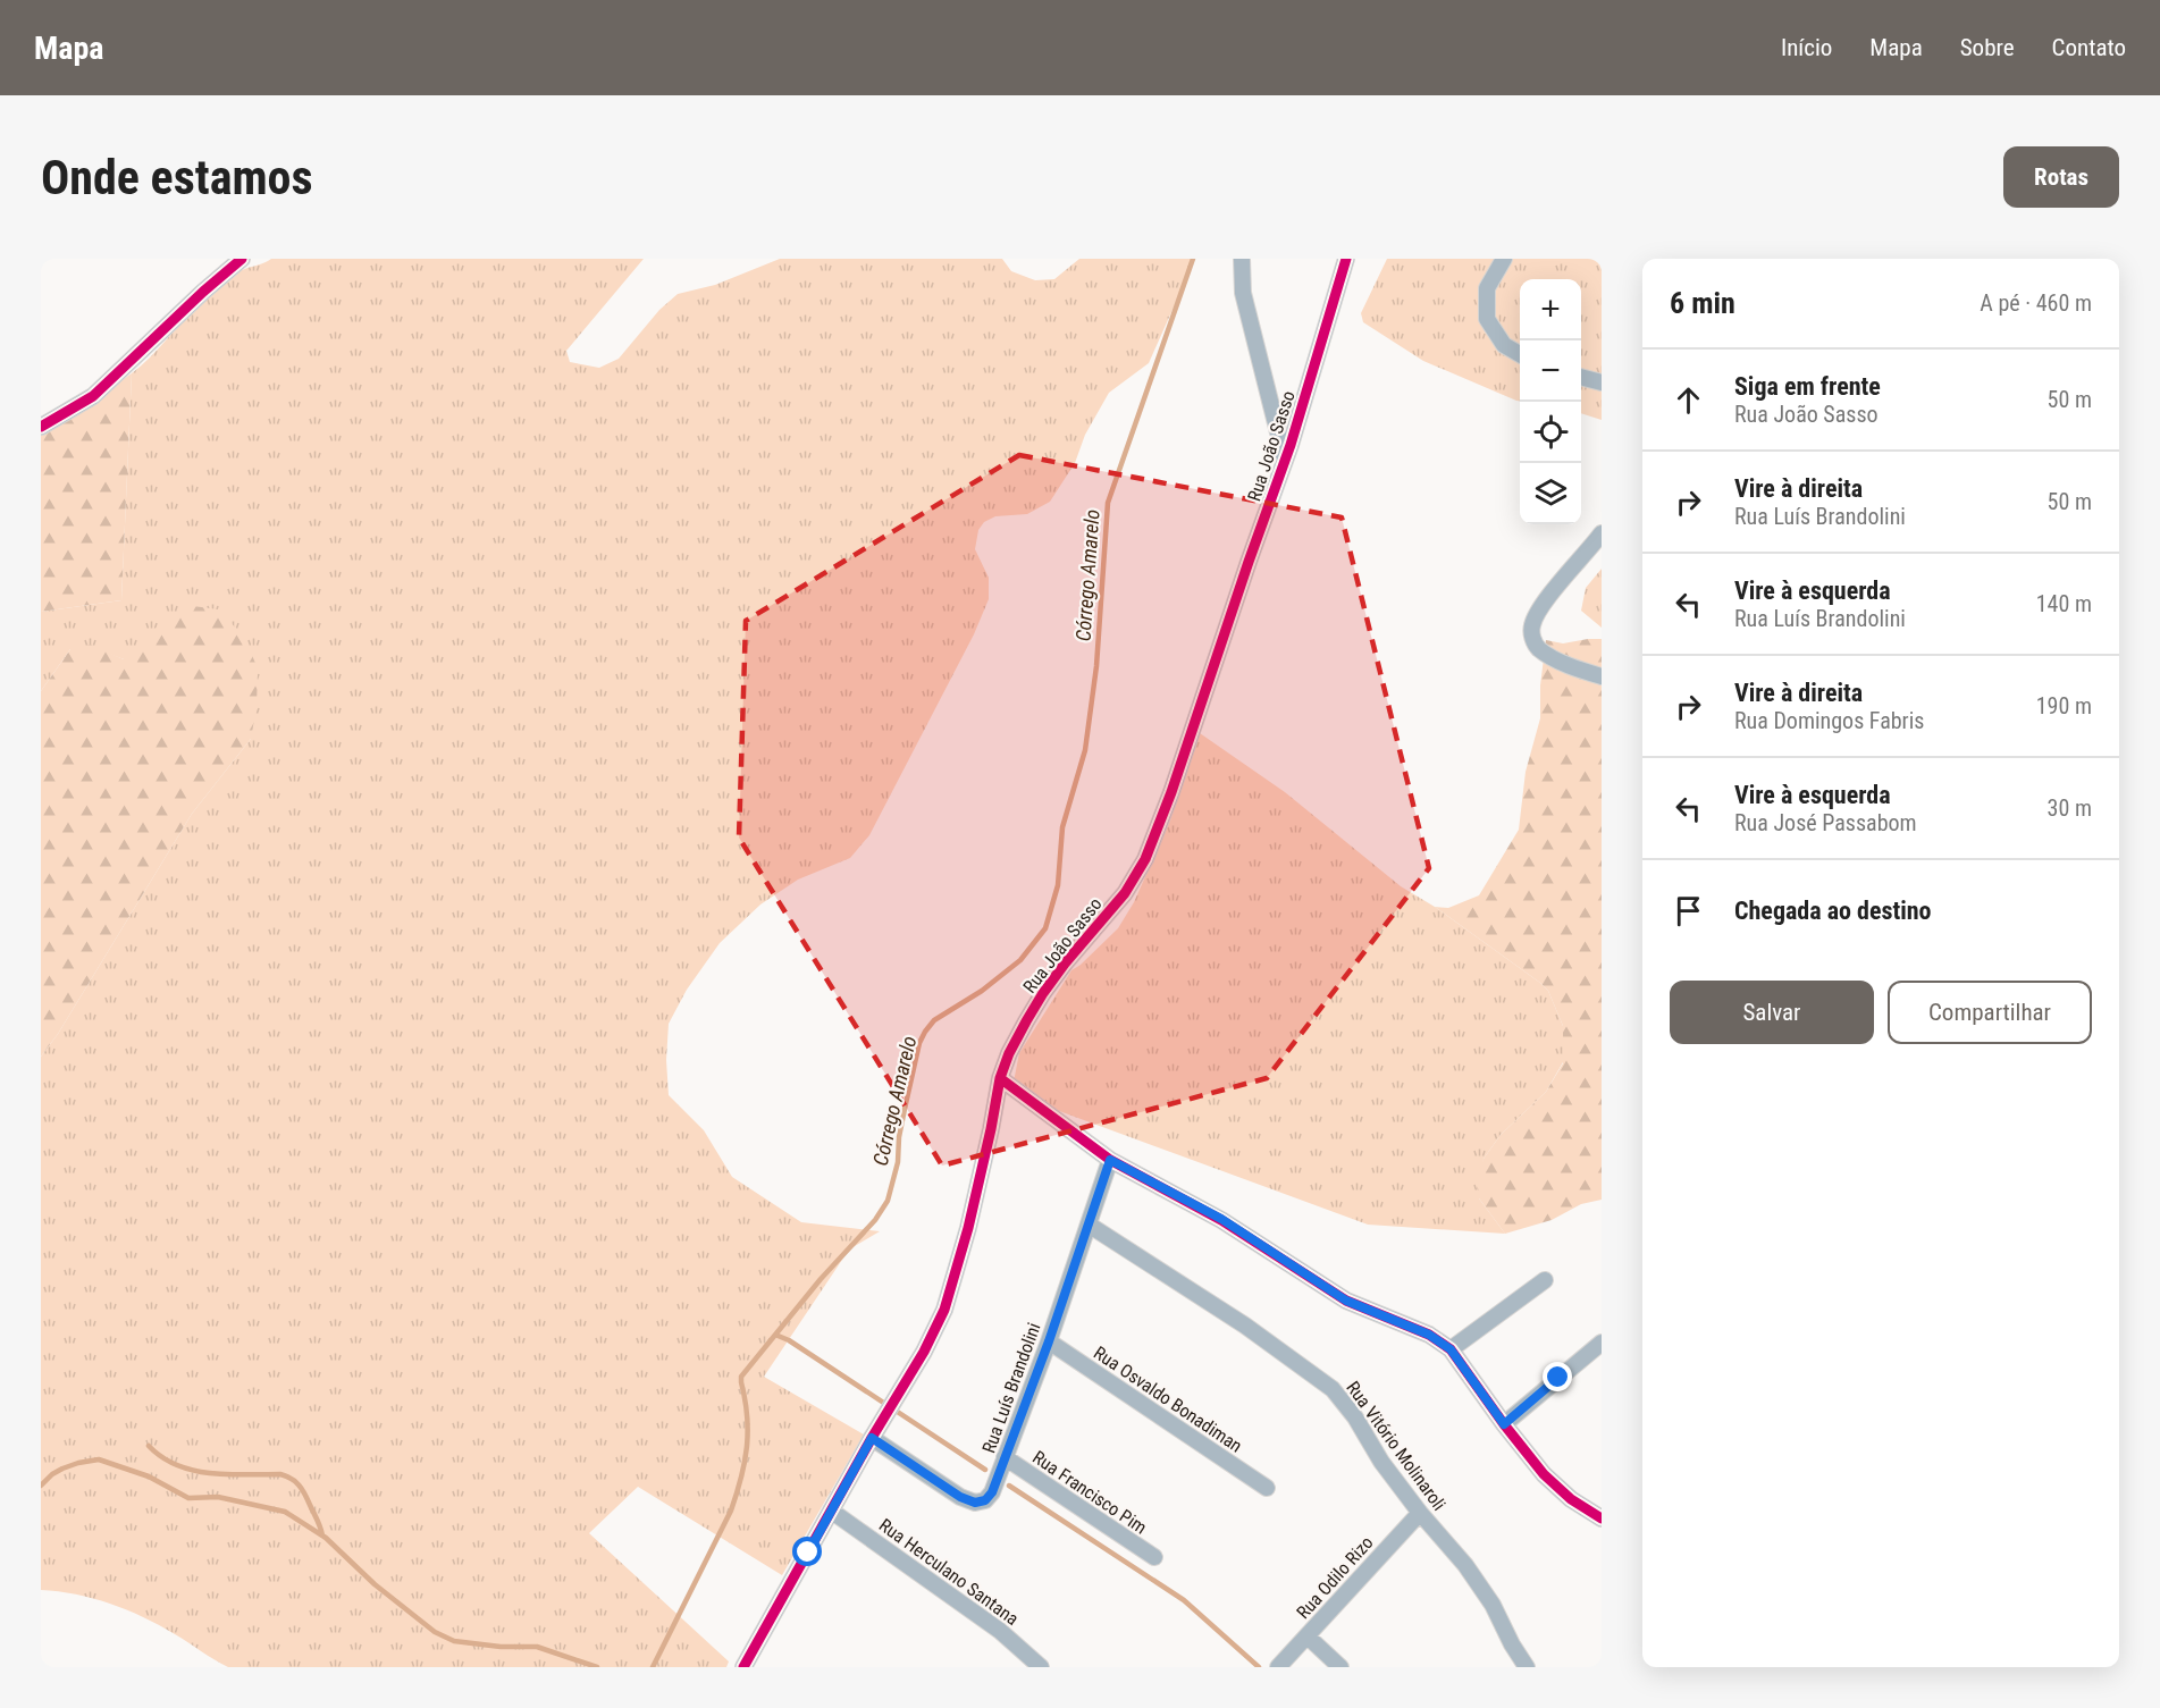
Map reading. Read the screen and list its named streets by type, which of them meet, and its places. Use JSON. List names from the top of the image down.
{
  "streets": {
    "street": [
      "Rua João Sasso",
      "Rua Luís Brandolini",
      "Rua Osvaldo Bonadiman",
      "Rua Vitório Molinaroli",
      "Rua Francisco Pim",
      "Rua Herculano Santana",
      "Rua Odilo Rizo"
    ]
  },
  "crossings": [
    ["Rua João Sasso", "Rua Luís Brandolini"],
    ["Rua João Sasso", "Rua Herculano Santana"],
    ["Rua Luís Brandolini", "Rua Osvaldo Bonadiman"],
    ["Rua Luís Brandolini", "Rua Vitório Molinaroli"],
    ["Rua Luís Brandolini", "Rua Francisco Pim"],
    ["Rua Vitório Molinaroli", "Rua Odilo Rizo"]
  ],
  "water": ["Córrego Amarelo"],
  "page": {
    "header": "Mapa",
    "nav": [
      "Início",
      "Mapa",
      "Sobre",
      "Contato"
    ],
    "buttons": [
      "Rotas",
      ["Salvar", "Compartilhar"]
    ],
    "title": "Onde estamos",
    "heading": ["6 min", "A pé · 460 m"],
    "map_buttons": ["+", "−"],
    "list": [
      ["Siga em frente", "Rua João Sasso", "50 m"],
      ["Vire à direita", "Rua Luís Brandolini", "50 m"],
      ["Vire à esquerda", "Rua Luís Brandolini", "140 m"],
      ["Vire à direita", "Rua Domingos Fabris", "190 m"],
      ["Vire à esquerda", "Rua José Passabom", "30 m"],
      "Chegada ao destino"
    ]
  }
}
